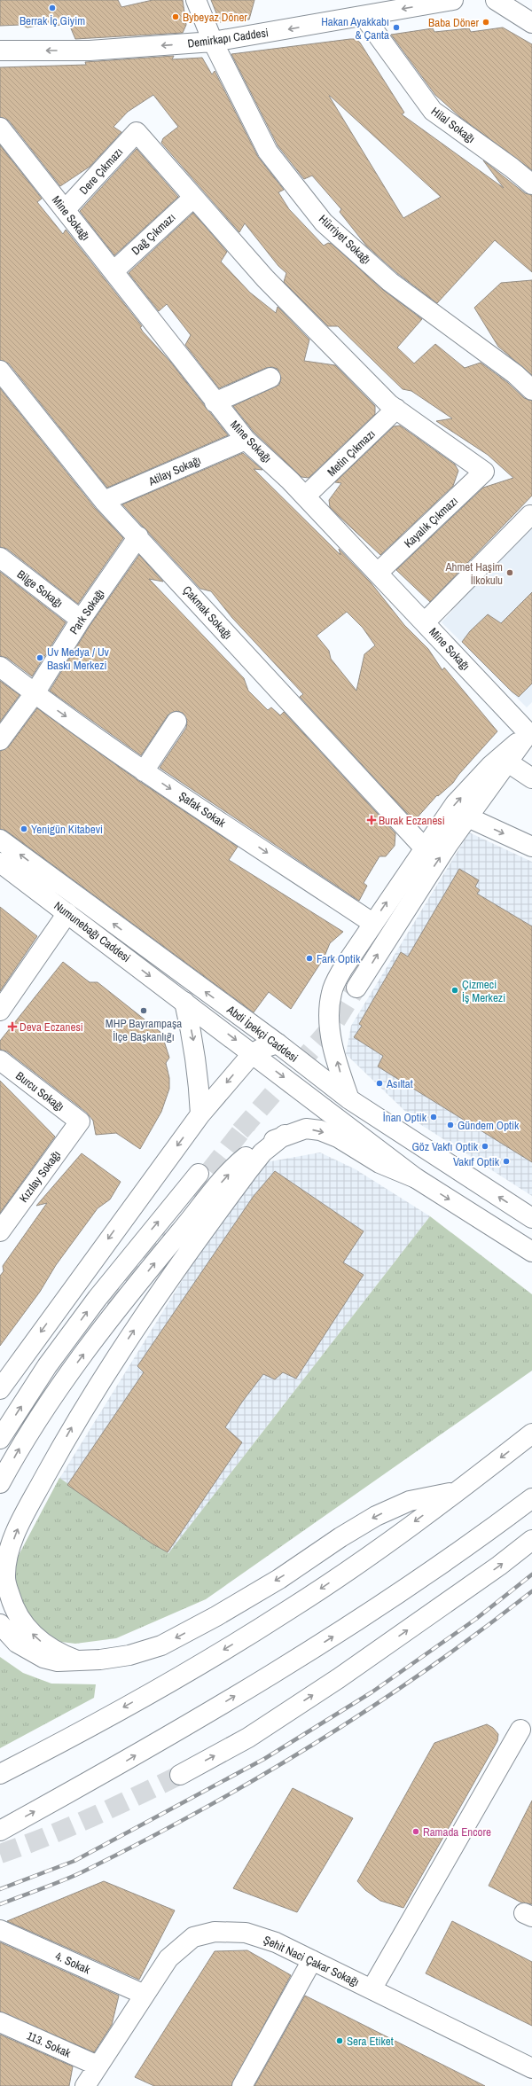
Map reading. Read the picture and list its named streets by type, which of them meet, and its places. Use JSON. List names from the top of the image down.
{
  "streets": {
    "main road": [
      "Demirkapı Caddesi",
      "Hilal Sokağı",
      "Dere Çıkmazı",
      "Mine Sokağı",
      "Dağ Çıkmazı",
      "Hürriyet Sokağı",
      "Metin Çıkmazı",
      "Atilay Sokağı",
      "Kayalık Çıkmazı",
      "Bilge Sokağı",
      "Park Sokağı",
      "Çakmak Sokağı",
      "Şafak Sokak",
      "Numunebağı Caddesi",
      "Abdi İpekçi Caddesi",
      "Burcu Sokağı",
      "Kızılay Sokağı",
      "Şehit Naci Çakar Sokağı",
      "4. Sokak",
      "113. Sokak"
    ]
  },
  "crossings": [
    ["Demirkapı Caddesi", "Hilal Sokağı"],
    ["Demirkapı Caddesi", "Hürriyet Sokağı"],
    ["Dere Çıkmazı", "Mine Sokağı"],
    ["Dere Çıkmazı", "Dağ Çıkmazı"],
    ["Mine Sokağı", "Dağ Çıkmazı"],
    ["Mine Sokağı", "Metin Çıkmazı"],
    ["Mine Sokağı", "Atilay Sokağı"],
    ["Mine Sokağı", "Kayalık Çıkmazı"],
    ["Metin Çıkmazı", "Kayalık Çıkmazı"],
    ["Atilay Sokağı", "Çakmak Sokağı"],
    ["Bilge Sokağı", "Park Sokağı"],
    ["Park Sokağı", "Çakmak Sokağı"],
    ["Park Sokağı", "Şafak Sokak"],
    ["Numunebağı Caddesi", "Abdi İpekçi Caddesi"],
    ["Burcu Sokağı", "Kızılay Sokağı"],
    ["Şehit Naci Çakar Sokağı", "4. Sokak"],
    ["Şehit Naci Çakar Sokağı", "113. Sokak"]
  ],
  "one_way": ["Demirkapı Caddesi", "Şafak Sokak", "Numunebağı Caddesi"],
  "places": {
    "other": [
      "Berrak İç Giyim",
      "Bybeyaz Döner",
      "Baba Döner",
      "Hakan Ayakkabı & Çanta",
      "Ahmet Haşim İlkokulu",
      "Uv Medya / Uv Baskı Merkezi",
      "Yenigün Kitabevi",
      "Fark Optik",
      "Çizmeci İş Merkezi",
      "MHP Bayrampaşa İlçe Başkanlığı",
      "Asıltat",
      "İnan Optik",
      "Gündem Optik",
      "Göz Vakfı Optik",
      "Vakıf Optik",
      "Ramada Encore",
      "Sera Etiket"
    ],
    "health": ["Burak Eczanesi", "Deva Eczanesi"]
  }
}
